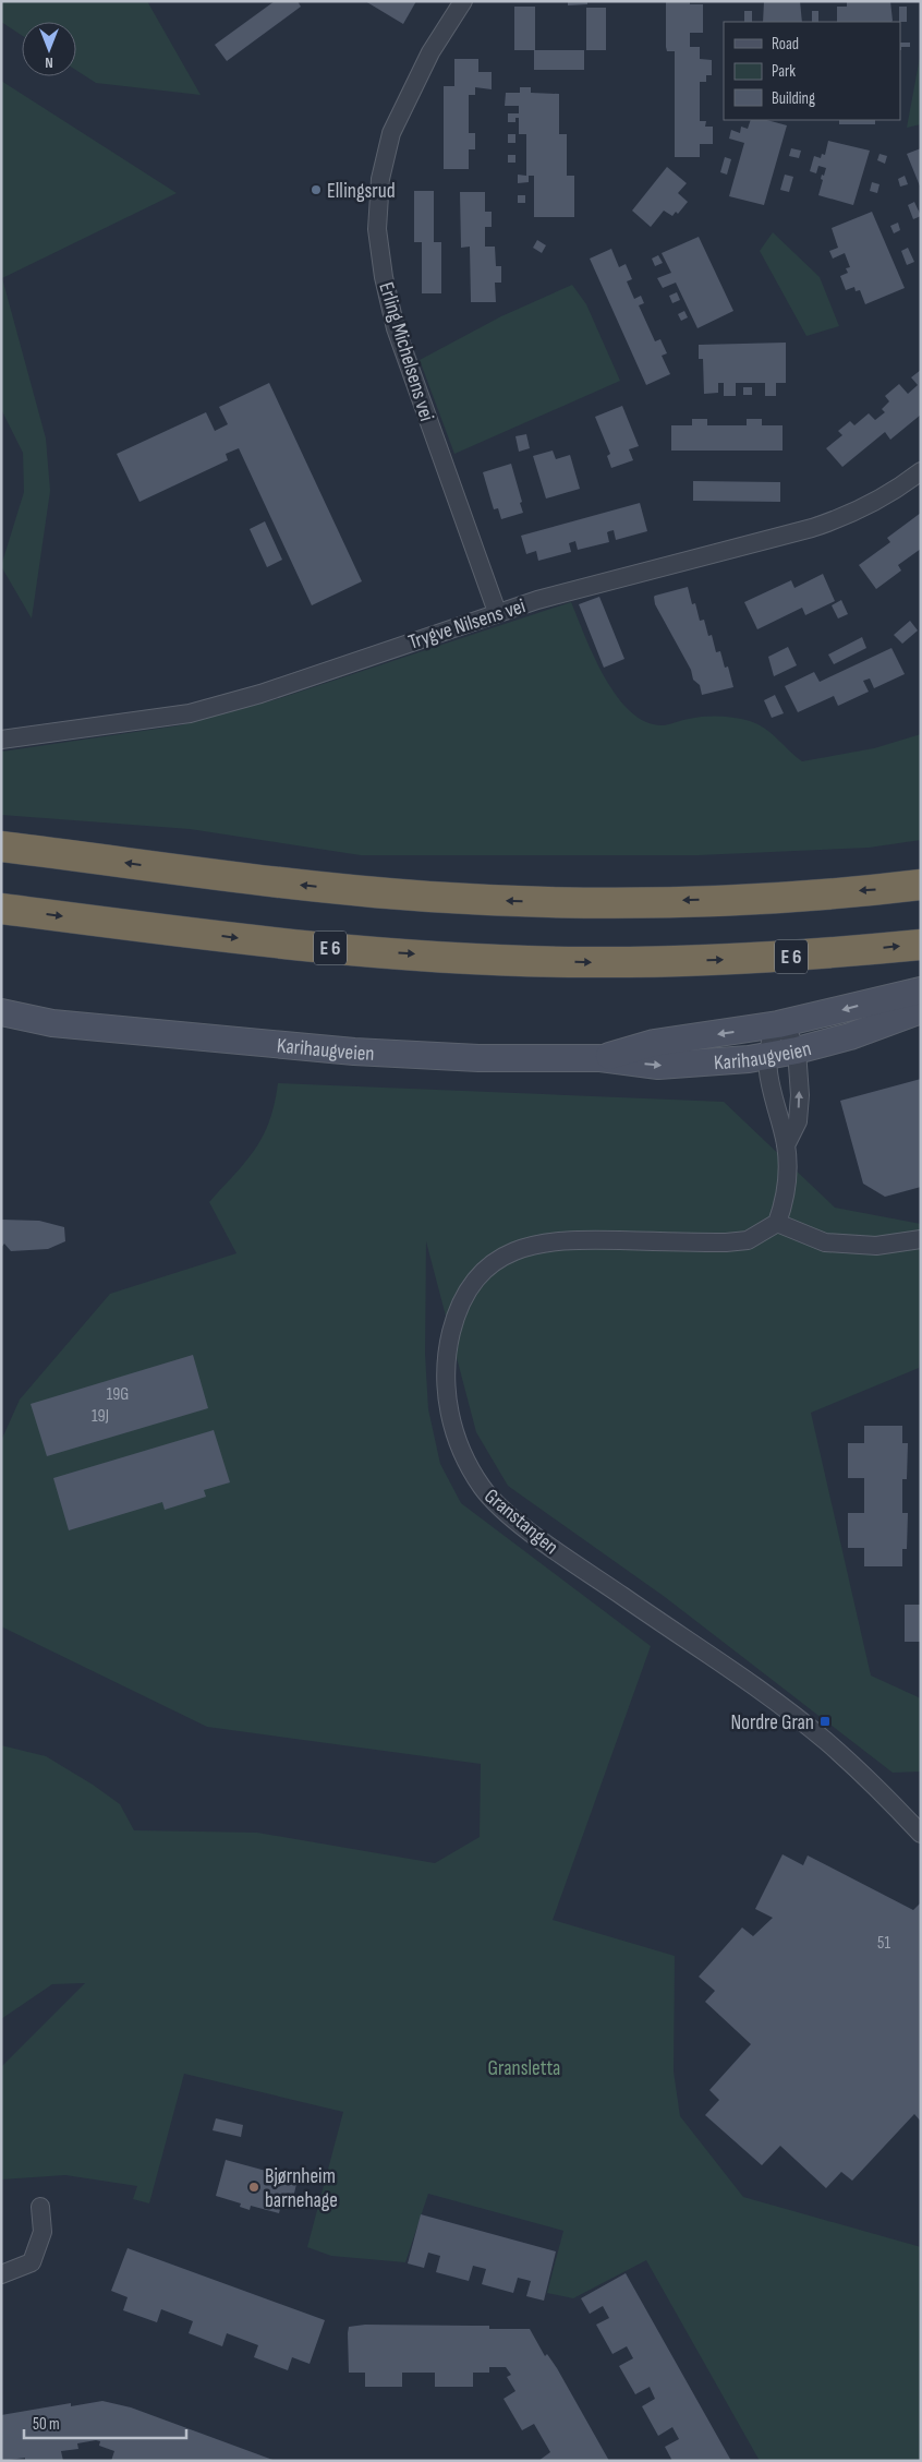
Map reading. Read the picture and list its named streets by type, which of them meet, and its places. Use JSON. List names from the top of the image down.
{
  "streets": {
    "highway": ["E 6"],
    "main road": ["Karihaugveien"],
    "street": ["Erling Michelsens vei", "Trygve Nilsens vei", "Granstangen"]
  },
  "crossings": [
    ["Erling Michelsens vei", "Trygve Nilsens vei"]
  ],
  "parks": ["Gransletta"],
  "places": {
    "other": ["Ellingsrud", "Bjørnheim barnehage"],
    "transit": ["Nordre Gran"]
  },
  "house_numbers": ["19G", "19J", "51"],
  "legend": ["Road", "Park", "Building"],
  "scale_bar": "50 m",
  "north": "bottom"
}
